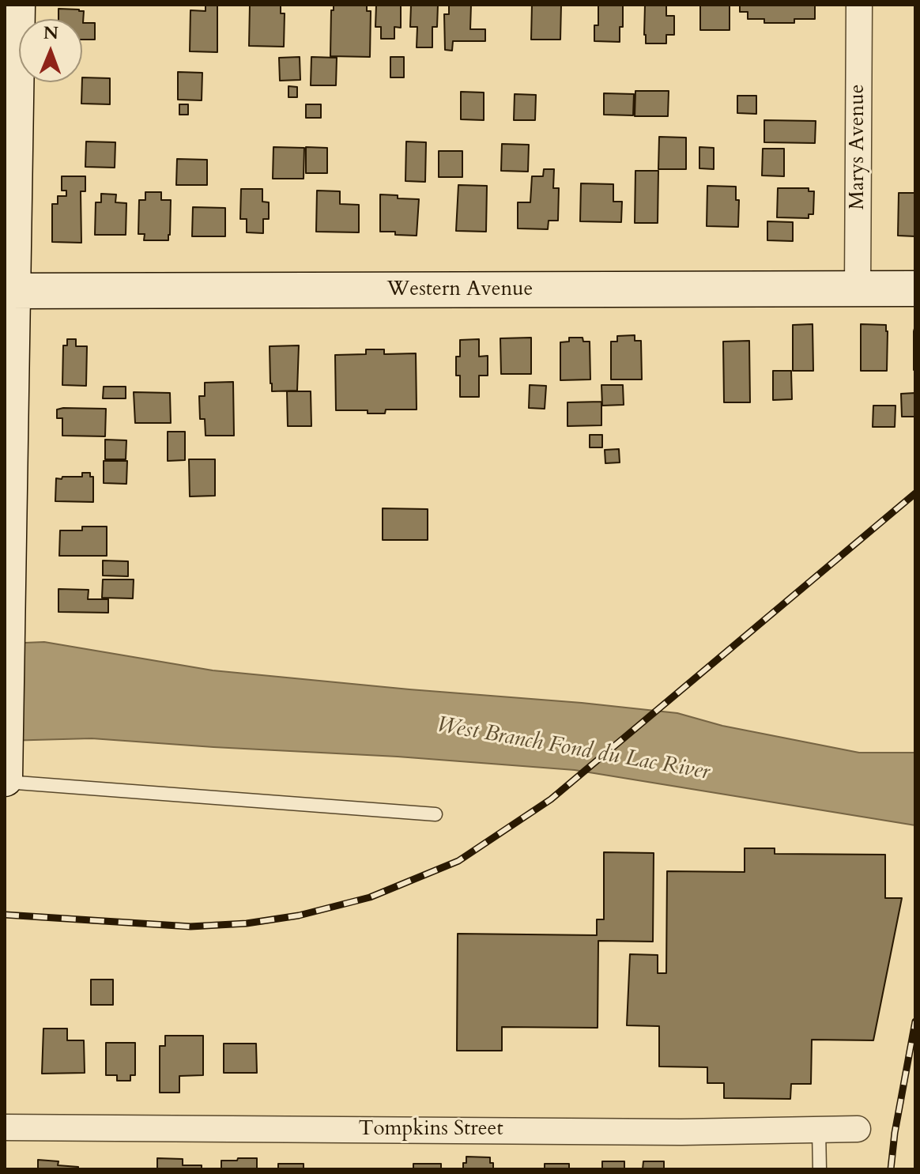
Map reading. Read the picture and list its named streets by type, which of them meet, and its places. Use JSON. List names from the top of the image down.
{
  "streets": {
    "street": ["Marys Avenue", "Western Avenue", "Tompkins Street"]
  },
  "crossings": [
    ["Marys Avenue", "Western Avenue"]
  ],
  "water": ["West Branch Fond du Lac River"],
  "north": "top"
}
